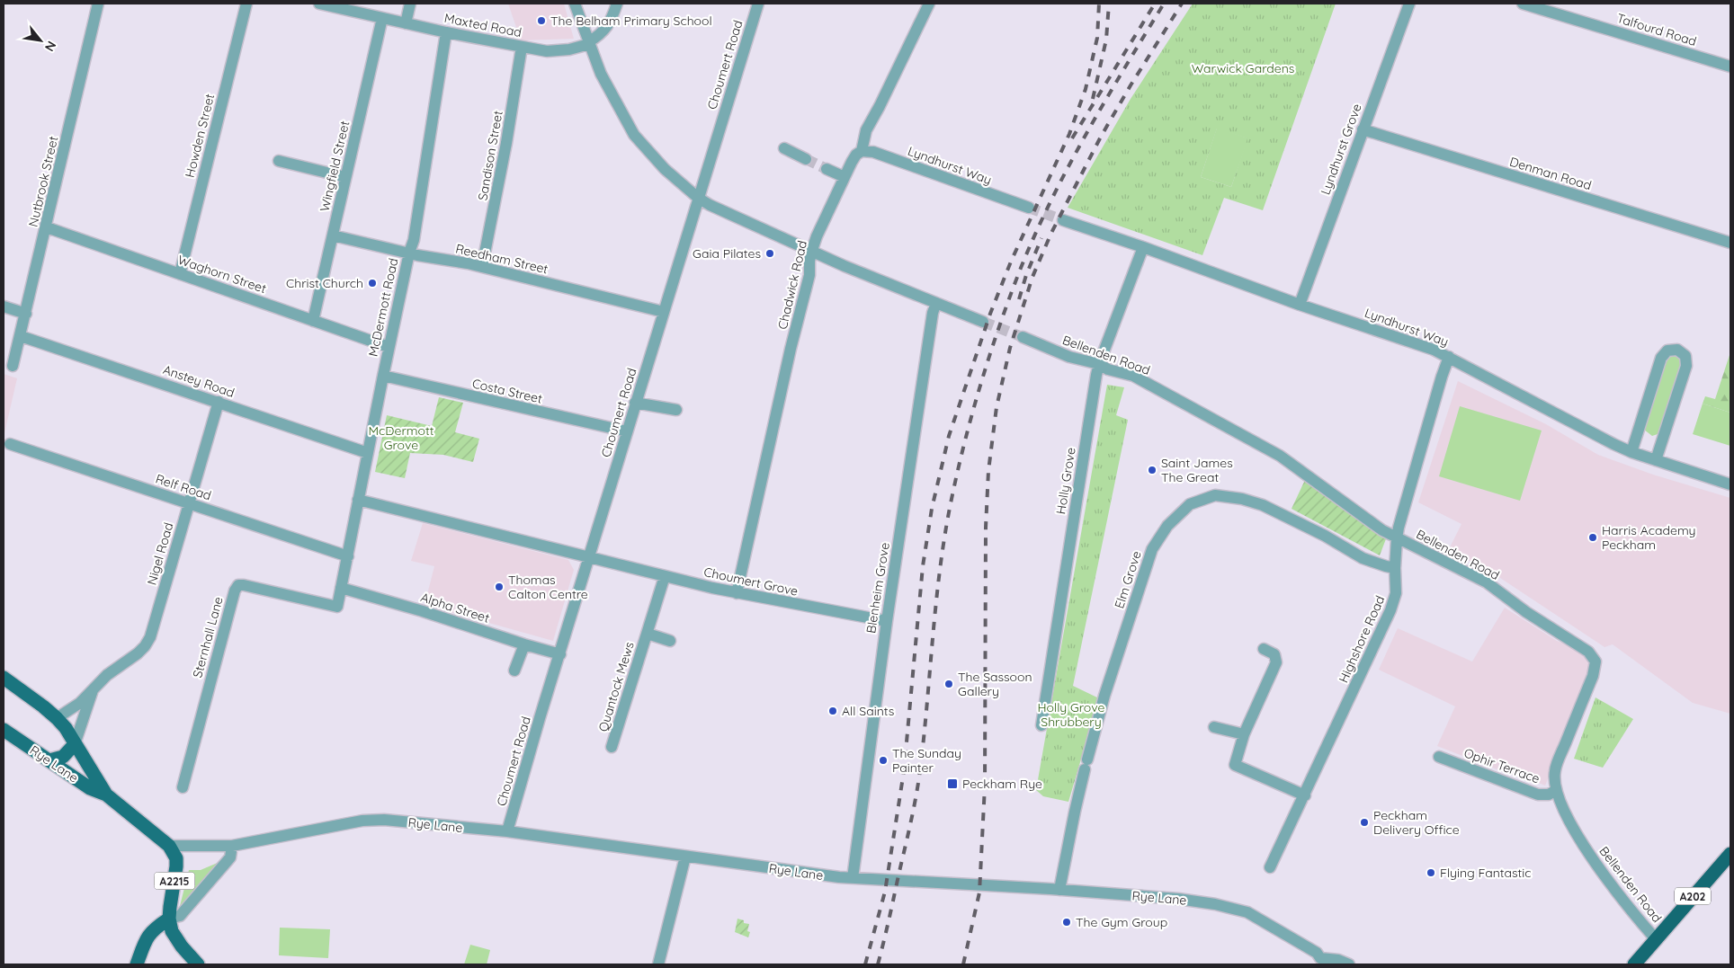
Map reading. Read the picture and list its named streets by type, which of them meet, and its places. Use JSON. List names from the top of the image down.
{
  "streets": {
    "highway": ["A202"],
    "main road": ["Rye Lane", "A2215"],
    "street": [
      "Maxted Road",
      "Talfourd Road",
      "Choumert Road",
      "Howden Street",
      "Lyndhurst Grove",
      "Sandison Street",
      "Lyndhurst Way",
      "Wingfield Street",
      "Denman Road",
      "Nutbrook Street",
      "Reedham Street",
      "Waghorn Street",
      "Chadwick Road",
      "McDermott Road",
      "Bellenden Road",
      "Anstey Road",
      "Costa Street",
      "Holly Grove",
      "Relf Road",
      "Nigel Road",
      "Elm Grove",
      "Choumert Grove",
      "Blenheim Grove",
      "Alpha Street",
      "Sternhall Lane",
      "Highshore Road",
      "Quantock Mews",
      "Ophir Terrace"
    ]
  },
  "crossings": [
    ["Maxted Road", "Sandison Street"],
    ["Maxted Road", "Wingfield Street"],
    ["Maxted Road", "McDermott Road"],
    ["Choumert Road", "Reedham Street"],
    ["Choumert Road", "Costa Street"],
    ["Choumert Road", "Choumert Grove"],
    ["Choumert Road", "Alpha Street"],
    ["Choumert Road", "Rye Lane"],
    ["Howden Street", "Waghorn Street"],
    ["Lyndhurst Grove", "Lyndhurst Way"],
    ["Lyndhurst Grove", "Denman Road"],
    ["Sandison Street", "Reedham Street"],
    ["Lyndhurst Way", "Chadwick Road"],
    ["Lyndhurst Way", "Holly Grove"],
    ["Lyndhurst Way", "Highshore Road"],
    ["Wingfield Street", "Reedham Street"],
    ["Wingfield Street", "Waghorn Street"],
    ["Nutbrook Street", "Waghorn Street"],
    ["Nutbrook Street", "Anstey Road"],
    ["Reedham Street", "McDermott Road"],
    ["Waghorn Street", "McDermott Road"],
    ["Chadwick Road", "Choumert Grove"],
    ["McDermott Road", "Anstey Road"],
    ["McDermott Road", "Costa Street"],
    ["McDermott Road", "Relf Road"],
    ["McDermott Road", "Alpha Street"],
    ["McDermott Road", "Sternhall Lane"],
    ["Bellenden Road", "Holly Grove"],
    ["Bellenden Road", "Highshore Road"],
    ["Bellenden Road", "Ophir Terrace"],
    ["Bellenden Road", "A202"],
    ["Anstey Road", "Nigel Road"],
    ["Relf Road", "Nigel Road"],
    ["Elm Grove", "Highshore Road"],
    ["Elm Grove", "Rye Lane"],
    ["Choumert Grove", "Blenheim Grove"],
    ["Choumert Grove", "Quantock Mews"],
    ["Blenheim Grove", "Rye Lane"],
    ["Alpha Street", "Sternhall Lane"],
    ["Rye Lane", "A2215"]
  ],
  "parks": ["Warwick Gardens", "McDermott Grove", "Holly Grove Shrubbery"],
  "places": {
    "other": [
      "The Belham Primary School",
      "Gaia Pilates",
      "Christ Church",
      "Saint James The Great",
      "Harris Academy Peckham",
      "Thomas Calton Centre",
      "The Sassoon Gallery",
      "All Saints",
      "The Sunday Painter",
      "Peckham Delivery Office",
      "Flying Fantastic",
      "The Gym Group"
    ],
    "transit": ["Peckham Rye"]
  },
  "north": "bottom right"
}
